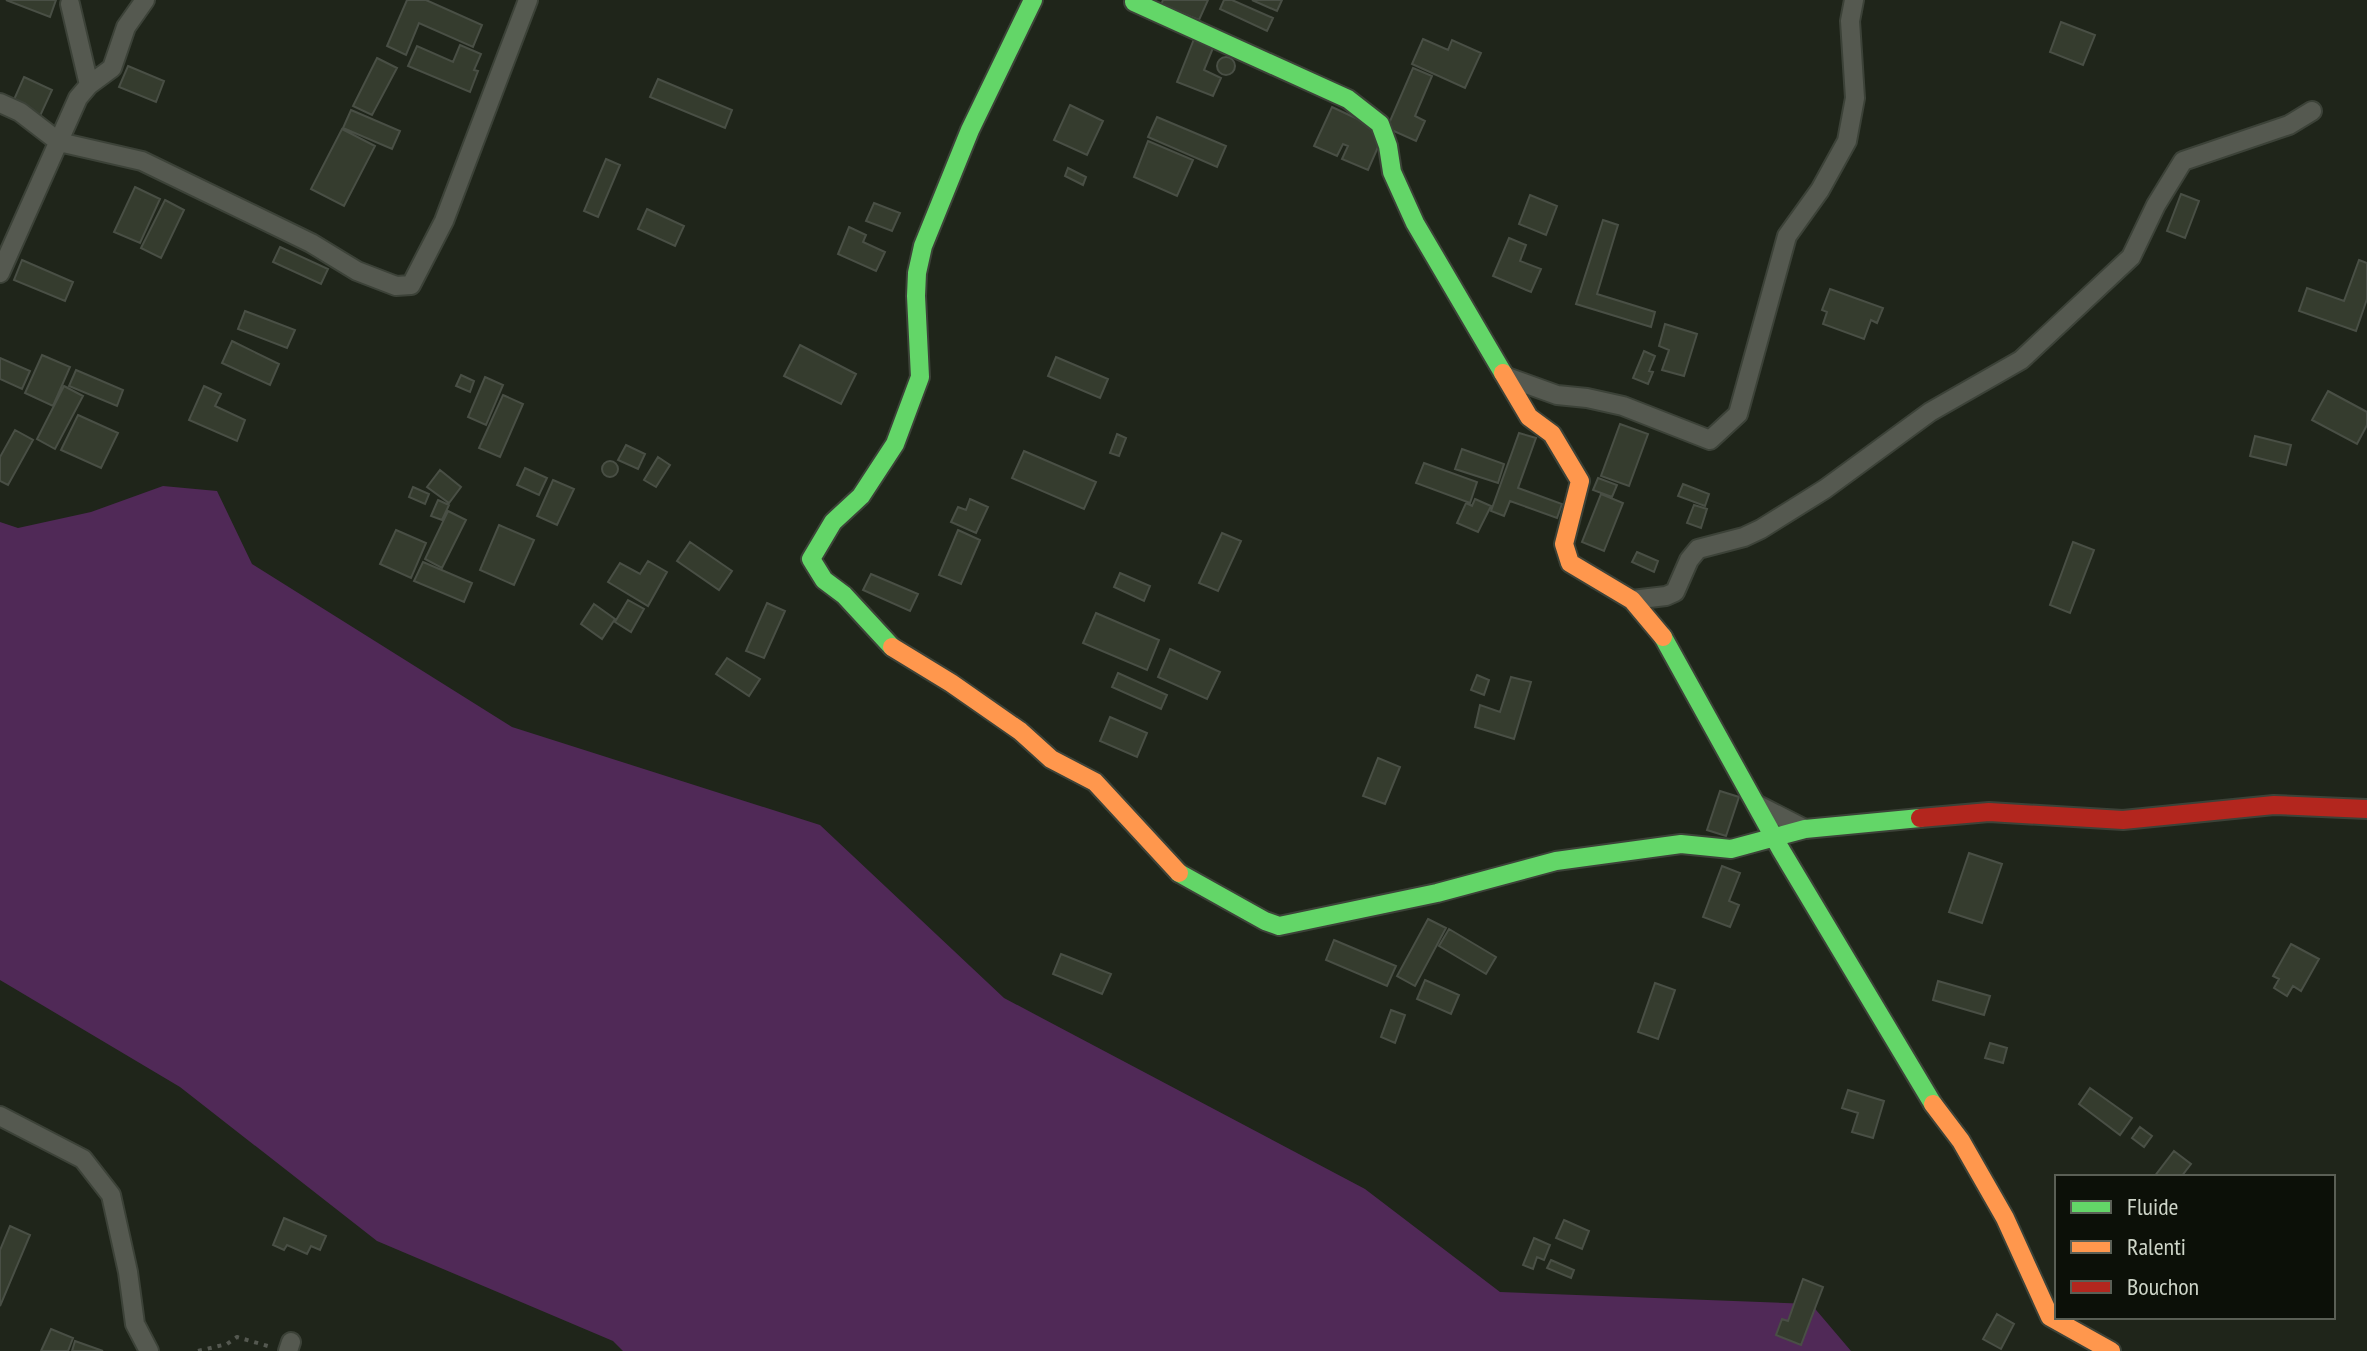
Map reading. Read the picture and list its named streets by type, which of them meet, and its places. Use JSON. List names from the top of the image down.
{
  "legend": ["Fluide", "Ralenti", "Bouchon"]
}
